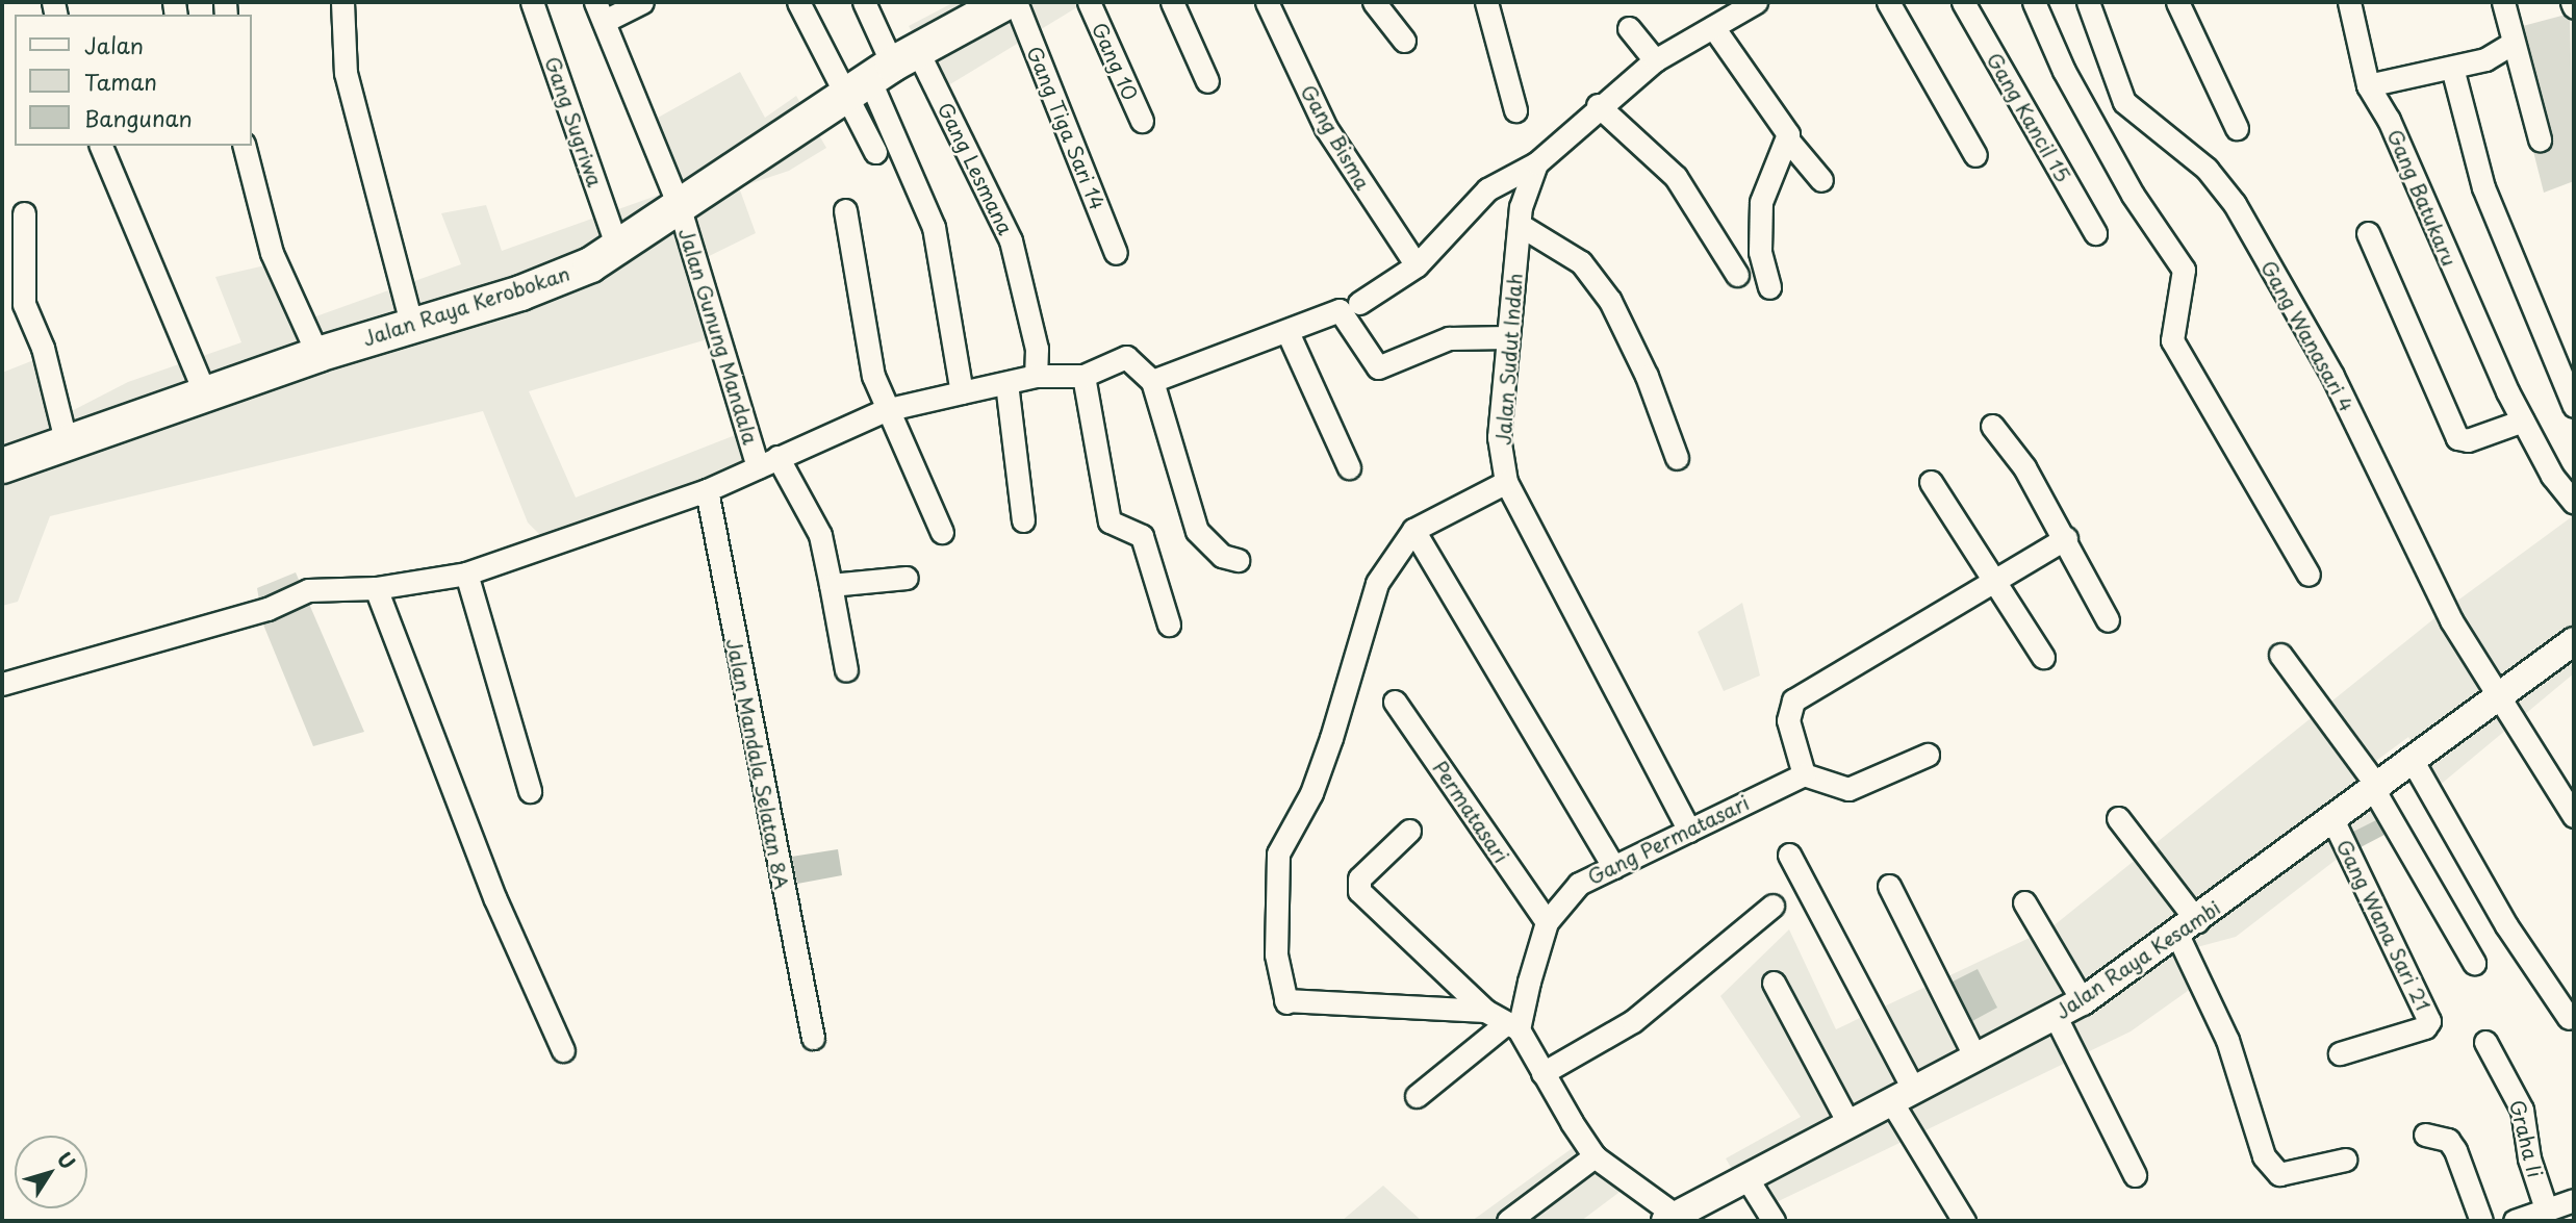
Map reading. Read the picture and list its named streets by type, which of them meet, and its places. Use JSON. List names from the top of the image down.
{
  "streets": {
    "main road": ["Jalan Raya Kerobokan"],
    "street": [
      "Gang 10",
      "Gang Kancil 15",
      "Gang Sugriwa",
      "Gang Tiga Sari 14",
      "Gang Bisma",
      "Gang Lesmana",
      "Gang Batukaru",
      "Jalan Gunung Mandala",
      "Gang Wanasari 4",
      "Jalan Sudut Indah",
      "Jalan Mandala Selatan 8A",
      "Permatasari",
      "Gang Permatasari",
      "Gang Wana Sari 21",
      "Jalan Raya Kesambi",
      "Graha Ii"
    ]
  },
  "crossings": [
    ["Gang Tiga Sari 14", "Jalan Raya Kerobokan"],
    ["Gang Lesmana", "Jalan Raya Kerobokan"],
    ["Jalan Raya Kerobokan", "Jalan Gunung Mandala"],
    ["Gang Wanasari 4", "Jalan Raya Kesambi"],
    ["Jalan Sudut Indah", "Gang Permatasari"],
    ["Permatasari", "Gang Permatasari"],
    ["Gang Wana Sari 21", "Jalan Raya Kesambi"]
  ],
  "legend": ["Jalan", "Taman", "Bangunan"],
  "north": "top right"
}
